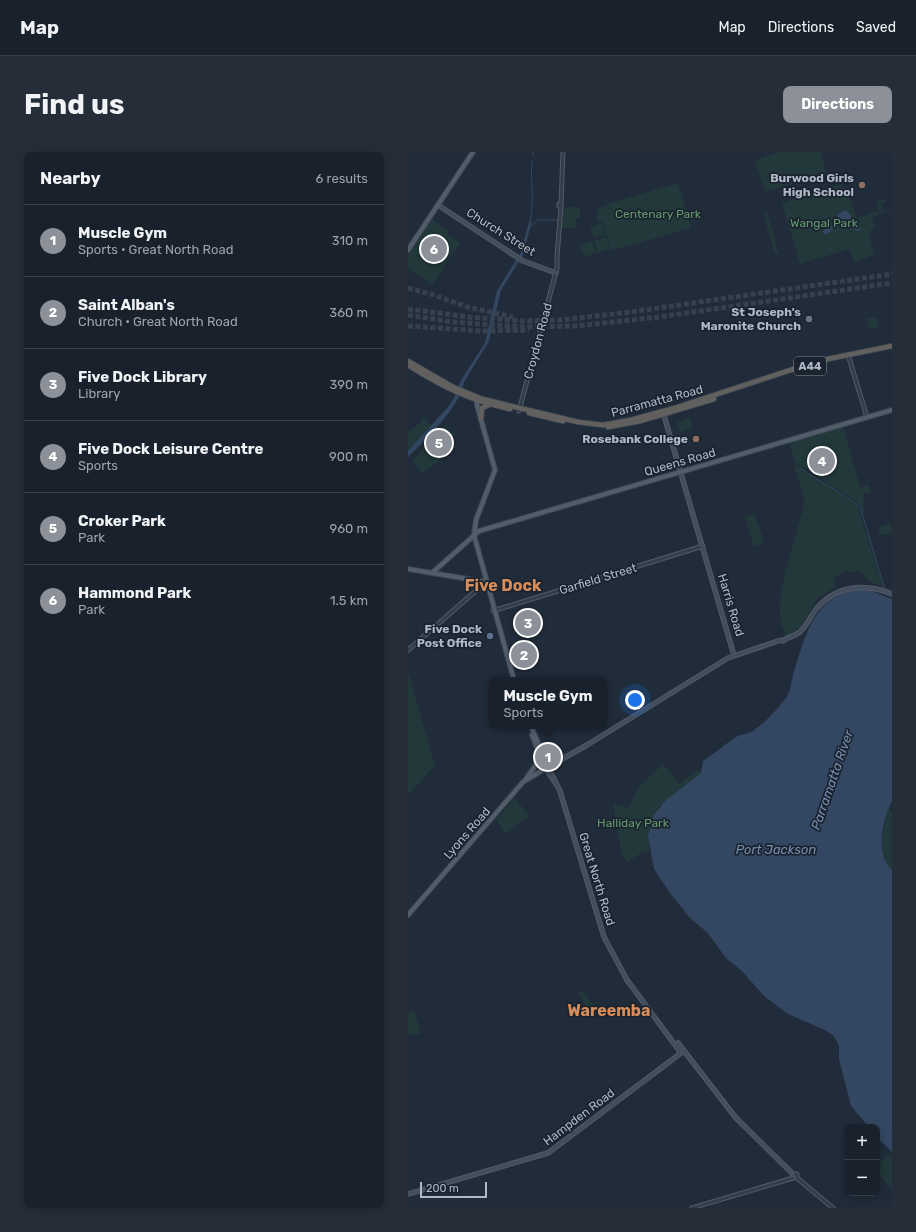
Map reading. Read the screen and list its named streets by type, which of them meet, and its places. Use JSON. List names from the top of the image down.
{
  "streets": {
    "highway": ["A44", "Parramatta Road"],
    "main road": [
      "Church Street",
      "Queens Road",
      "Harris Road",
      "Lyons Road",
      "Great North Road",
      "Hampden Road"
    ],
    "street": ["Croydon Road", "Garfield Street"]
  },
  "crossings": [
    ["Church Street", "Croydon Road"],
    ["Croydon Road", "Parramatta Road"],
    ["Parramatta Road", "Harris Road"],
    ["Queens Road", "Harris Road"],
    ["Garfield Street", "Harris Road"],
    ["Lyons Road", "Great North Road"],
    ["Great North Road", "Hampden Road"]
  ],
  "districts": ["Five Dock", "Wareemba"],
  "water": ["Parramatta River", "Port Jackson"],
  "parks": ["Centenary Park", "Wangal Park", "Halliday Park"],
  "places": [
    "Burwood Girls High School",
    "St Joseph's Maronite Church",
    "Rosebank College",
    "Five Dock Post Office"
  ],
  "scale_bar": "200 m",
  "page": {
    "header": "Map",
    "nav": ["Map", "Directions", "Saved"],
    "buttons": "Directions",
    "title": "Find us",
    "heading": ["Nearby", "6 results"],
    "list": [
      {
        "mark": "1",
        "name": "Muscle Gym",
        "note": "Sports · Great North Road",
        "value": "310 m"
      },
      {
        "mark": "2",
        "name": "Saint Alban's",
        "note": "Church · Great North Road",
        "value": "360 m"
      },
      {
        "mark": "3",
        "name": "Five Dock Library",
        "note": "Library",
        "value": "390 m"
      },
      {
        "mark": "4",
        "name": "Five Dock Leisure Centre",
        "note": "Sports",
        "value": "900 m"
      },
      {
        "mark": "5",
        "name": "Croker Park",
        "note": "Park",
        "value": "960 m"
      },
      {
        "mark": "6",
        "name": "Hammond Park",
        "note": "Park",
        "value": "1.5 km"
      }
    ],
    "pins": [
      "6",
      "5",
      "4",
      "3",
      "2",
      "1"
    ],
    "popup": ["Muscle Gym", "Sports"],
    "map_buttons": ["+", "−"],
    "scale": "200 m"
  }
}
